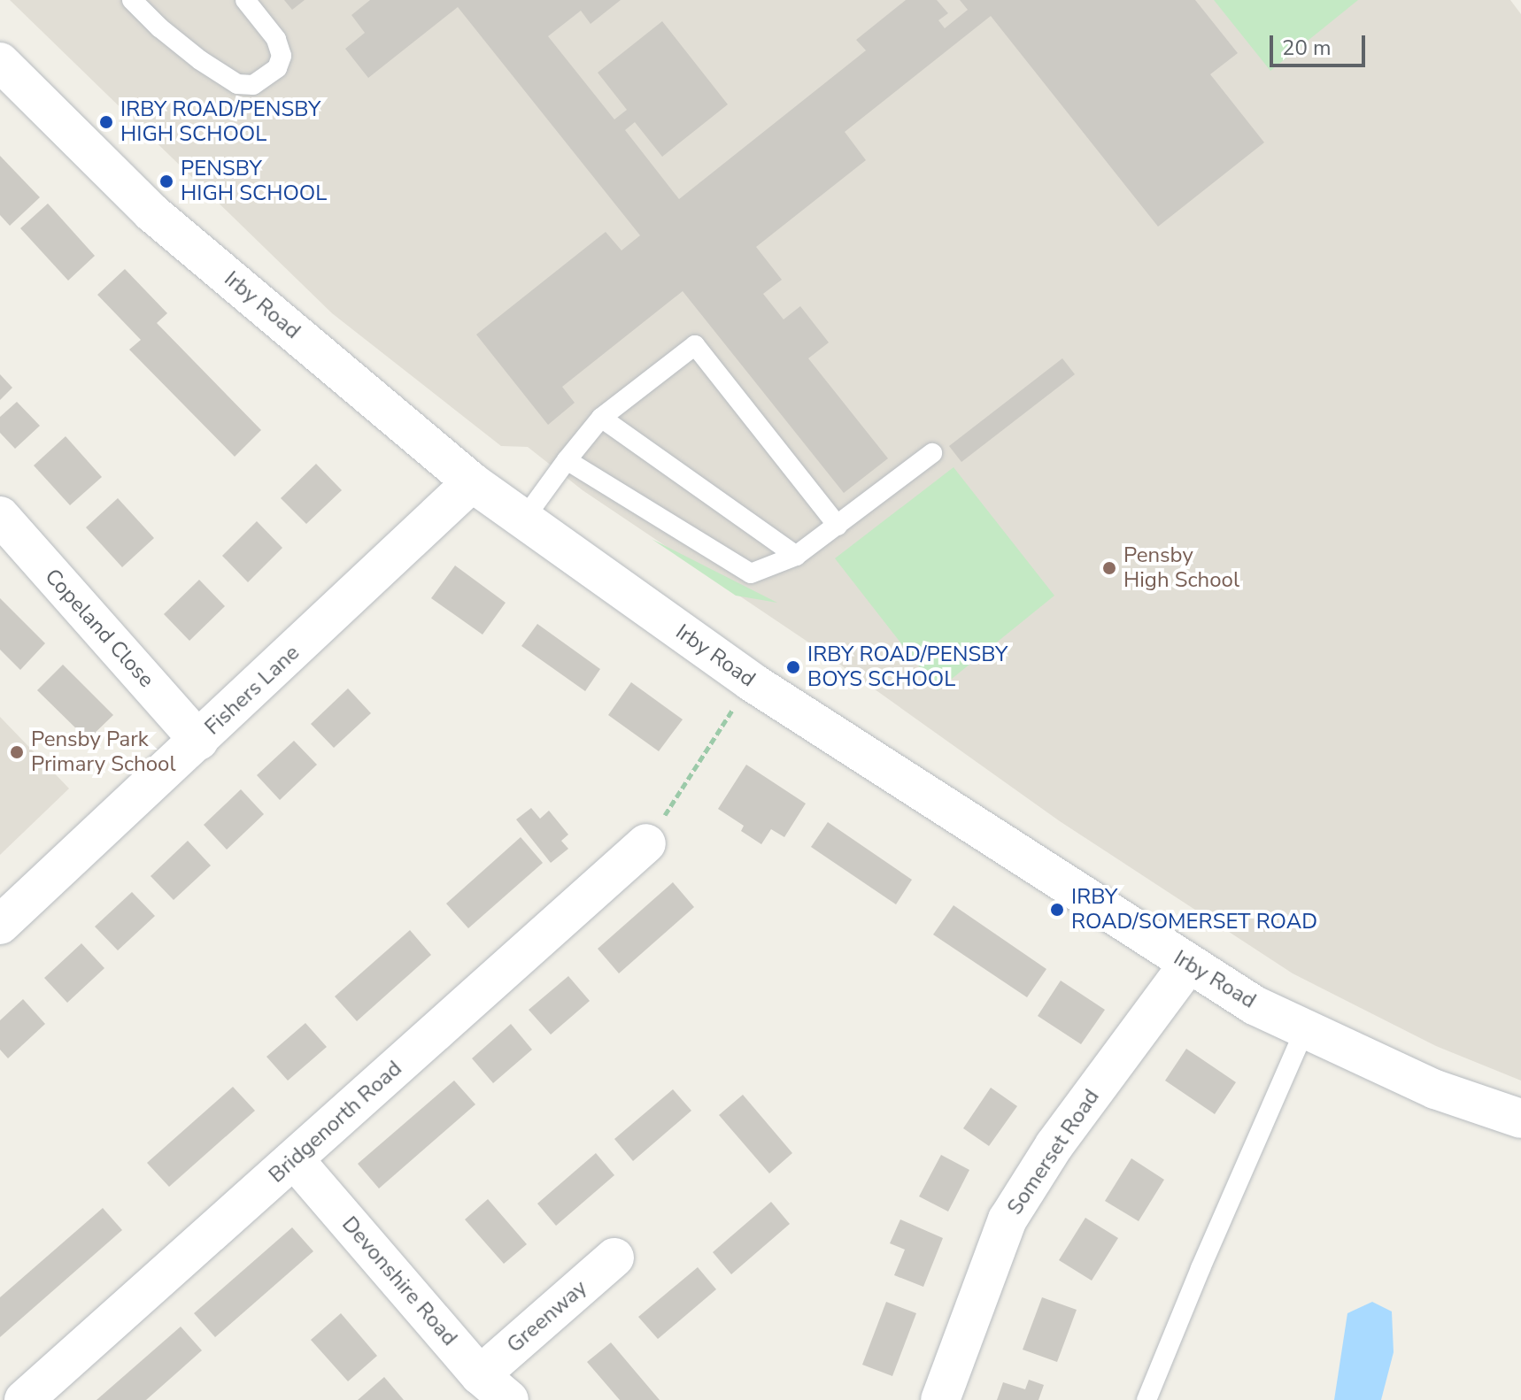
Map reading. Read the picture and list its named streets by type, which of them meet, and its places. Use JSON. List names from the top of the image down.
{
  "streets": {
    "street": [
      "Irby Road",
      "Copeland Close",
      "Fishers Lane",
      "Bridgenorth Road",
      "Somerset Road",
      "Devonshire Road",
      "Greenway"
    ]
  },
  "crossings": [
    ["Irby Road", "Fishers Lane"],
    ["Irby Road", "Somerset Road"],
    ["Copeland Close", "Fishers Lane"],
    ["Bridgenorth Road", "Devonshire Road"],
    ["Devonshire Road", "Greenway"]
  ],
  "places": [
    "IRBY ROAD/PENSBY HIGH SCHOOL",
    "PENSBY HIGH SCHOOL",
    "Pensby High School",
    "IRBY ROAD/PENSBY BOYS SCHOOL",
    "Pensby Park Primary School",
    "IRBY ROAD/SOMERSET ROAD"
  ],
  "scale_bar": "20 m"
}
